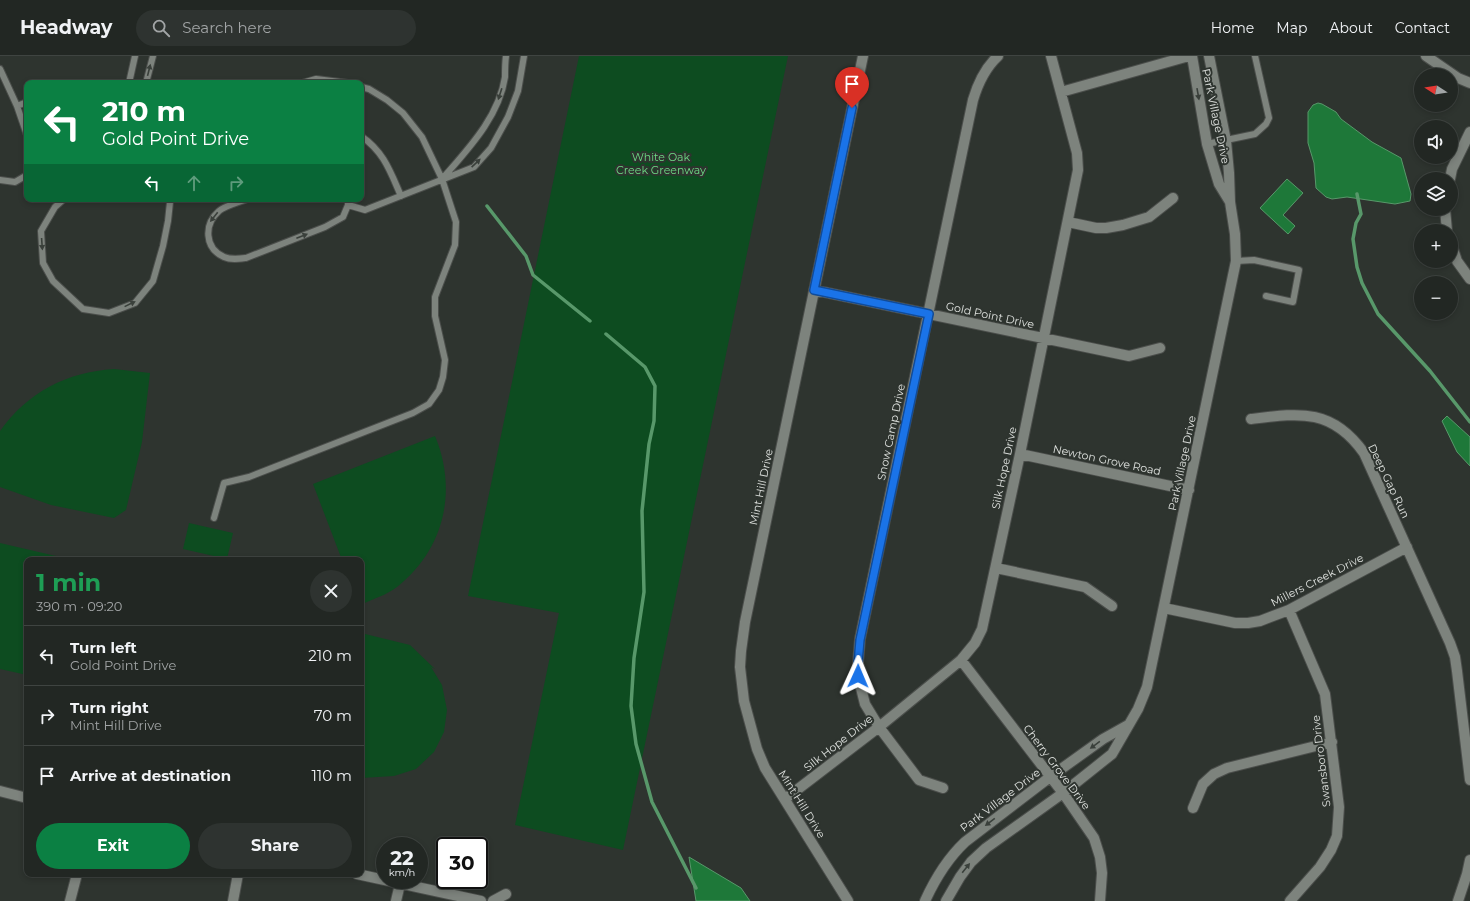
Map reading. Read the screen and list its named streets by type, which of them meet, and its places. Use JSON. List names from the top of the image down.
{
  "streets": {
    "street": [
      "Park Village Drive",
      "Gold Point Drive",
      "Snow Camp Drive",
      "Newton Grove Road",
      "Silk Hope Drive",
      "Deep Gap Run",
      "Mint Hill Drive",
      "Millers Creek Drive",
      "Swansboro Drive",
      "Cherry Grove Drive"
    ]
  },
  "crossings": [
    ["Park Village Drive", "Newton Grove Road"],
    ["Park Village Drive", "Millers Creek Drive"],
    ["Park Village Drive", "Cherry Grove Drive"],
    ["Gold Point Drive", "Snow Camp Drive"],
    ["Gold Point Drive", "Silk Hope Drive"],
    ["Gold Point Drive", "Mint Hill Drive"],
    ["Snow Camp Drive", "Silk Hope Drive"],
    ["Newton Grove Road", "Silk Hope Drive"],
    ["Silk Hope Drive", "Mint Hill Drive"],
    ["Silk Hope Drive", "Cherry Grove Drive"],
    ["Deep Gap Run", "Millers Creek Drive"],
    ["Millers Creek Drive", "Swansboro Drive"]
  ],
  "parks": ["White Oak Creek Greenway"],
  "north": "left",
  "page": {
    "header": "Headway",
    "search": "Search here",
    "nav": [
      "Home",
      "Map",
      "About",
      "Contact"
    ],
    "map_buttons": ["+", "−"],
    "turn": ["210 m", "Gold Point Drive"],
    "heading": ["1 min", "390 m · 09:20"],
    "list": [
      {
        "name": "Turn left",
        "note": "Gold Point Drive",
        "value": "210 m"
      },
      {
        "name": "Turn right",
        "note": "Mint Hill Drive",
        "value": "70 m"
      },
      {
        "name": "Arrive at destination",
        "value": "110 m"
      }
    ],
    "buttons": ["Exit", "Share"],
    "speed": "22 km/h",
    "limit": "30"
  }
}
